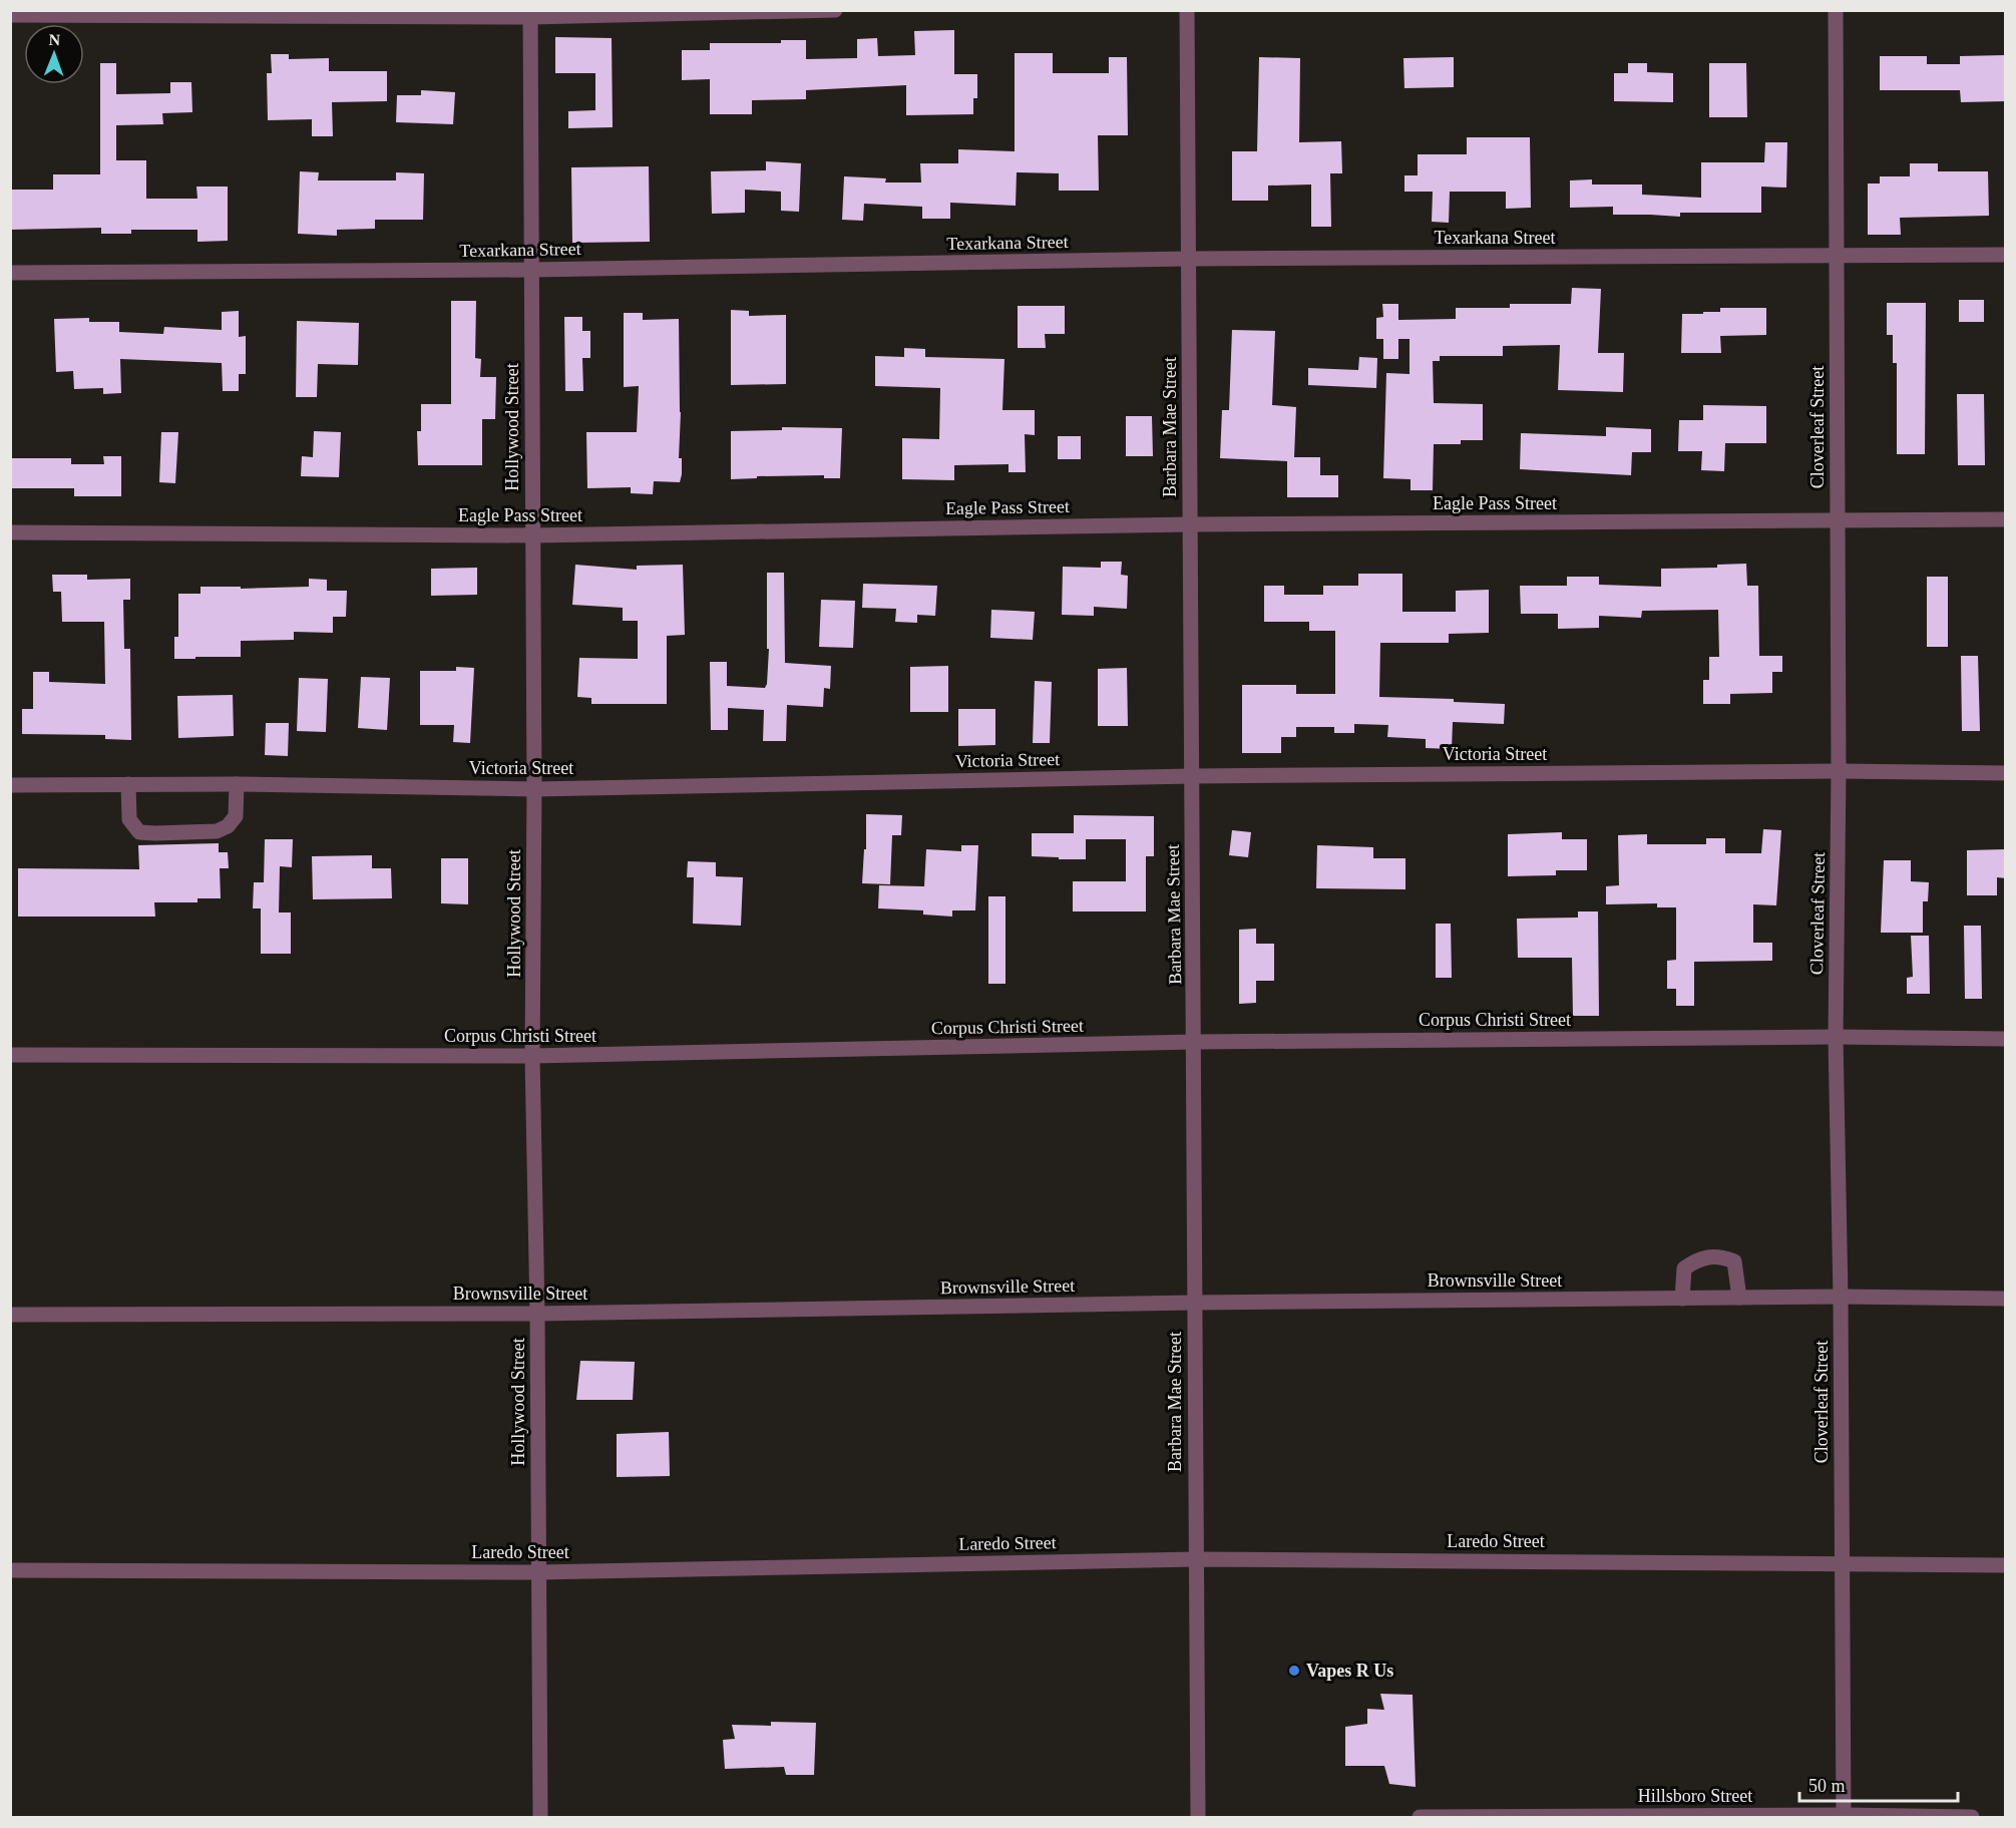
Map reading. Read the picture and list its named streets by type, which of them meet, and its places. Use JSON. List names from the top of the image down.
{
  "streets": {
    "street": [
      "Texarkana Street",
      "Hollywood Street",
      "Barbara Mae Street",
      "Cloverleaf Street",
      "Eagle Pass Street",
      "Victoria Street",
      "Corpus Christi Street",
      "Brownsville Street",
      "Laredo Street",
      "Hillsboro Street"
    ]
  },
  "crossings": [
    ["Texarkana Street", "Hollywood Street"],
    ["Texarkana Street", "Barbara Mae Street"],
    ["Texarkana Street", "Cloverleaf Street"],
    ["Hollywood Street", "Eagle Pass Street"],
    ["Hollywood Street", "Victoria Street"],
    ["Hollywood Street", "Corpus Christi Street"],
    ["Hollywood Street", "Brownsville Street"],
    ["Hollywood Street", "Laredo Street"],
    ["Barbara Mae Street", "Eagle Pass Street"],
    ["Barbara Mae Street", "Victoria Street"],
    ["Barbara Mae Street", "Corpus Christi Street"],
    ["Barbara Mae Street", "Brownsville Street"],
    ["Barbara Mae Street", "Laredo Street"],
    ["Cloverleaf Street", "Eagle Pass Street"],
    ["Cloverleaf Street", "Victoria Street"],
    ["Cloverleaf Street", "Corpus Christi Street"],
    ["Cloverleaf Street", "Brownsville Street"],
    ["Cloverleaf Street", "Laredo Street"],
    ["Cloverleaf Street", "Hillsboro Street"]
  ],
  "places": ["Vapes R Us"],
  "scale_bar": "50 m",
  "north": "top"
}
